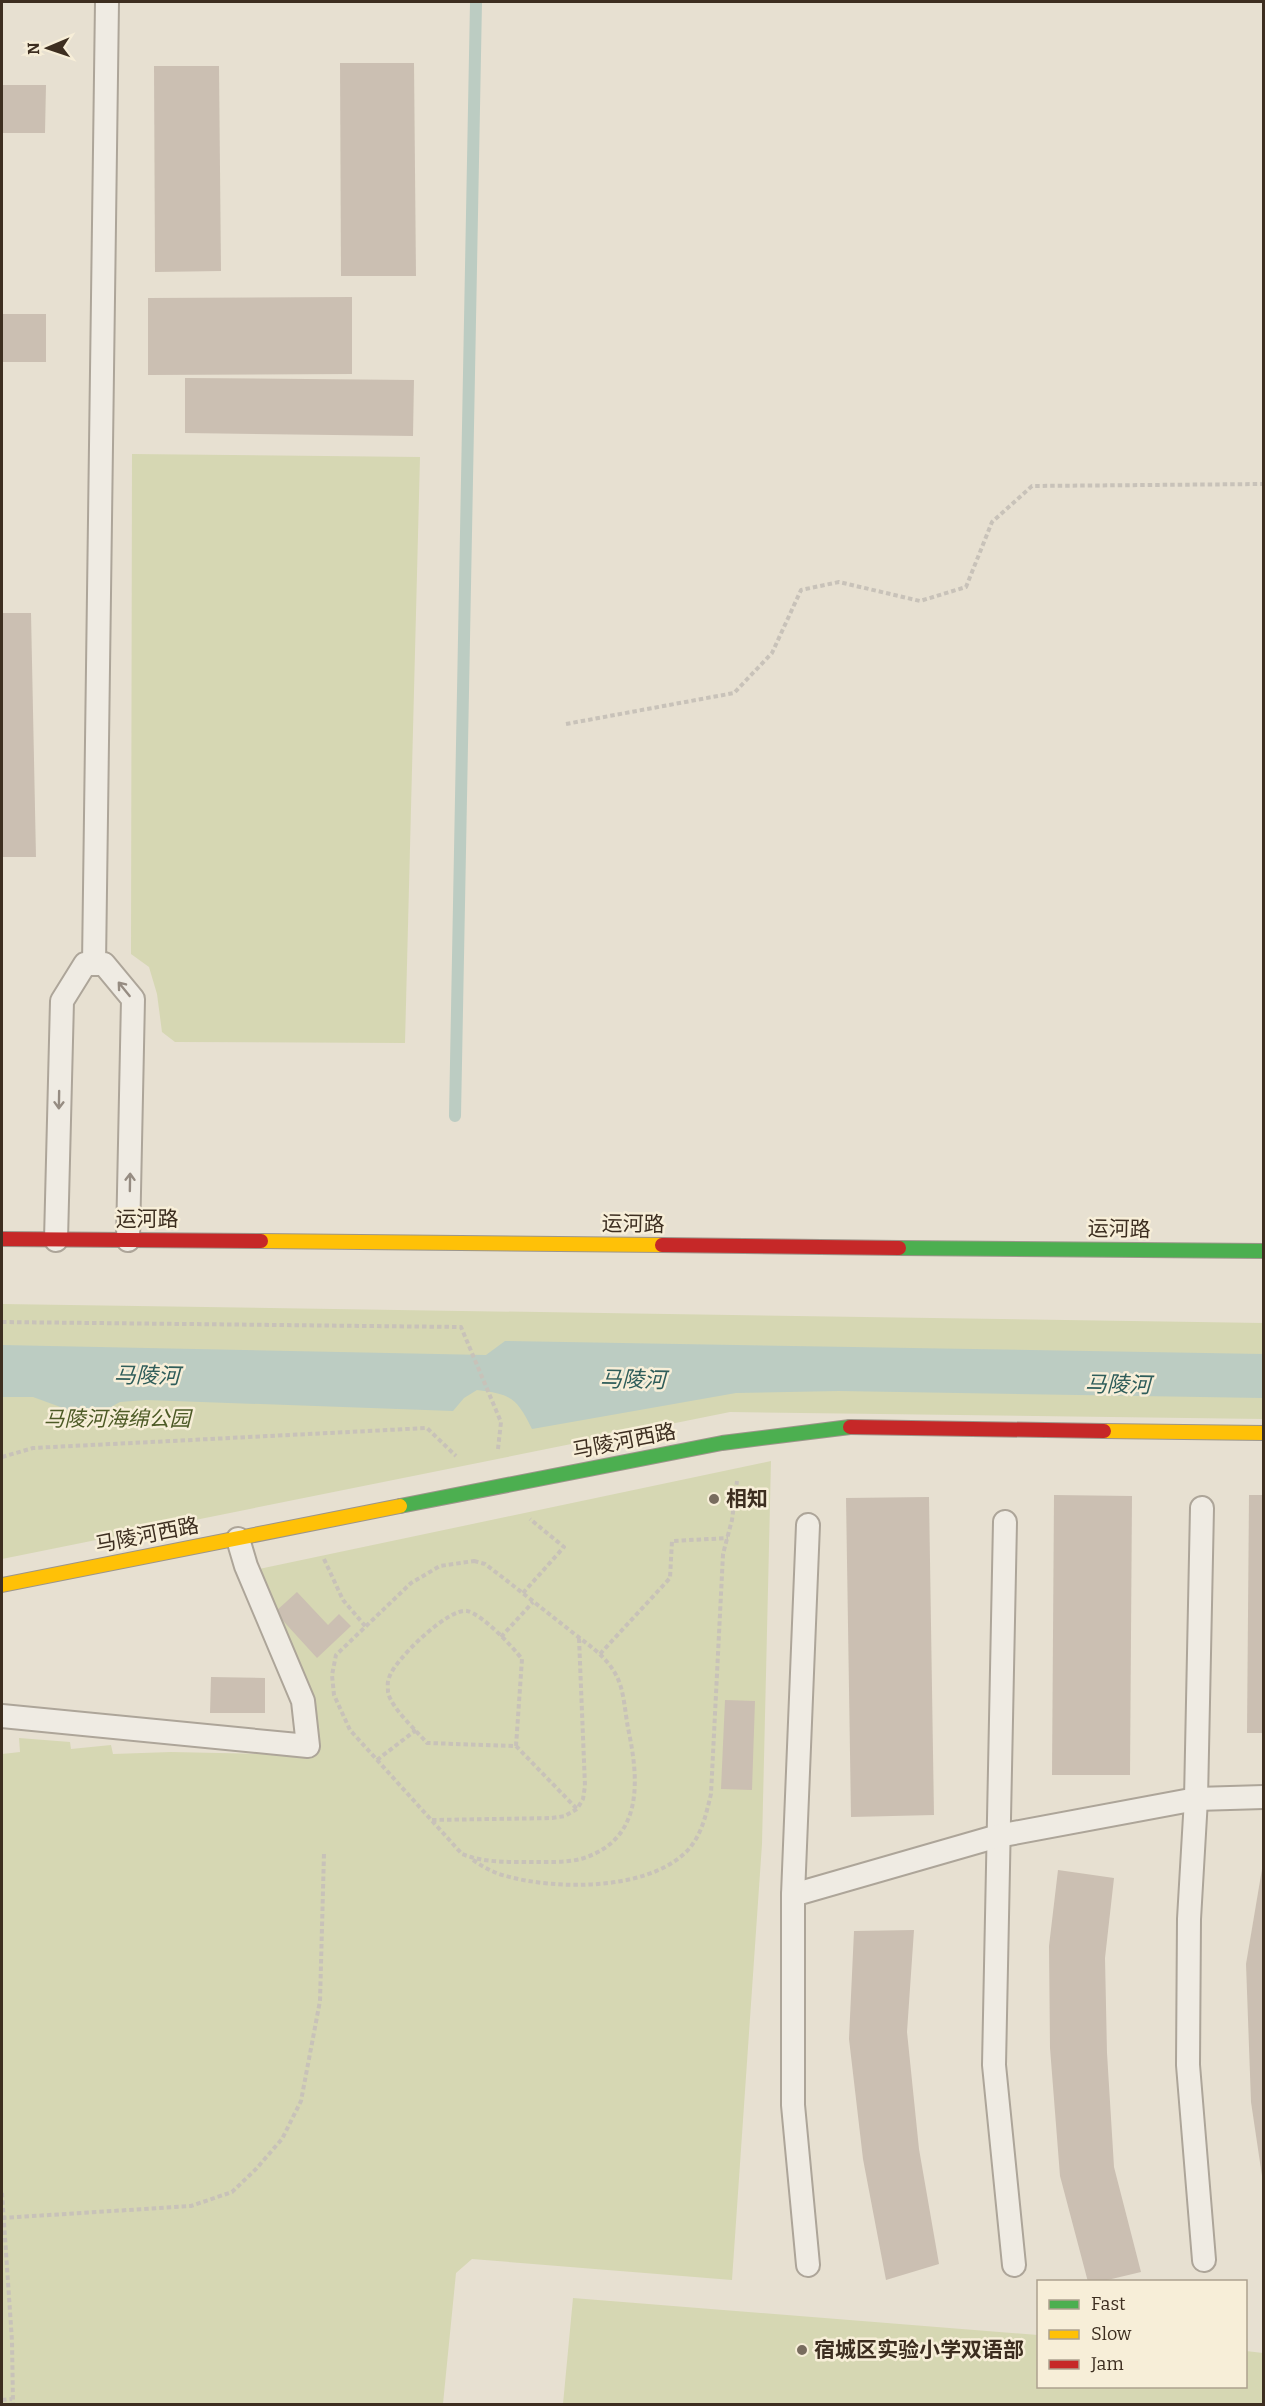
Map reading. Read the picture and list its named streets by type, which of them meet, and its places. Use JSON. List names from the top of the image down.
{
  "streets": {
    "street": ["运河路", "马陵河西路"]
  },
  "water": ["马陵河"],
  "parks": ["马陵河海绵公园"],
  "places": ["相知", "宿城区实验小学双语部"],
  "legend": ["Fast", "Slow", "Jam"],
  "north": "left"
}
